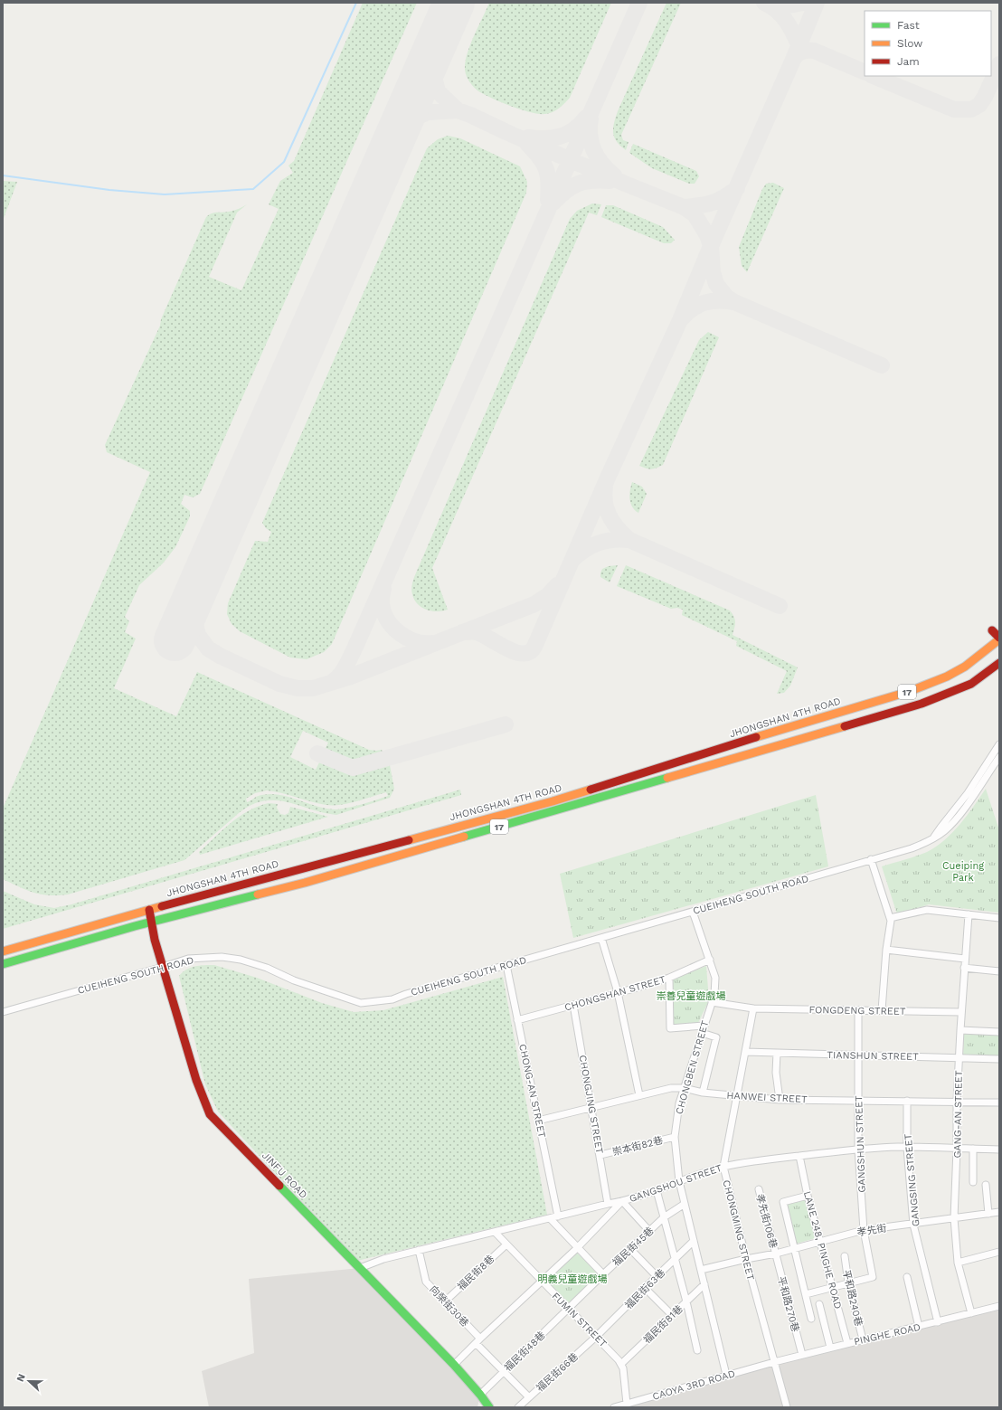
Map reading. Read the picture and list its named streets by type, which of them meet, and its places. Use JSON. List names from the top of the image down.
{
  "streets": {
    "main road": ["17", "JHONGSHAN 4TH ROAD", "JINFU ROAD"],
    "street": [
      "CUEIHENG SOUTH ROAD",
      "CHONGSHAN STREET",
      "FONGDENG STREET",
      "TIANSHUN STREET",
      "CHONGBEN STREET",
      "CHONG-AN STREET",
      "HANWEI STREET",
      "CHONGJING STREET",
      "GANG-AN STREET",
      "GANGSHUN STREET",
      "崇本街82巷",
      "GANGSING STREET",
      "GANGSHOU STREET",
      "孝先街106巷",
      "CHONGMING STREET",
      "孝先街",
      "福民街45巷",
      "LANE 248, PINGHE ROAD",
      "福民街8巷",
      "福民街63巷",
      "平和路240巷",
      "平和路270巷",
      "向榮街30巷",
      "FUMIN STREET",
      "福民街81巷",
      "PINGHE ROAD",
      "福民街48巷",
      "福民街66巷",
      "CAOYA 3RD ROAD"
    ]
  },
  "crossings": [
    ["JHONGSHAN 4TH ROAD", "JINFU ROAD"],
    ["CUEIHENG SOUTH ROAD", "CHONGBEN STREET"],
    ["CUEIHENG SOUTH ROAD", "CHONG-AN STREET"],
    ["CUEIHENG SOUTH ROAD", "JINFU ROAD"],
    ["CHONGSHAN STREET", "CHONGBEN STREET"],
    ["CHONGSHAN STREET", "CHONG-AN STREET"],
    ["CHONGSHAN STREET", "CHONGJING STREET"],
    ["FONGDENG STREET", "CHONGBEN STREET"],
    ["FONGDENG STREET", "GANG-AN STREET"],
    ["FONGDENG STREET", "GANGSHUN STREET"],
    ["FONGDENG STREET", "CHONGMING STREET"],
    ["TIANSHUN STREET", "GANG-AN STREET"],
    ["TIANSHUN STREET", "GANGSHUN STREET"],
    ["TIANSHUN STREET", "CHONGMING STREET"],
    ["CHONGBEN STREET", "HANWEI STREET"],
    ["CHONGBEN STREET", "崇本街82巷"],
    ["CHONGBEN STREET", "GANGSHOU STREET"],
    ["CHONGBEN STREET", "孝先街"],
    ["CHONGBEN STREET", "福民街45巷"],
    ["CHONGBEN STREET", "福民街63巷"],
    ["CHONGBEN STREET", "福民街81巷"],
    ["CHONGBEN STREET", "CAOYA 3RD ROAD"],
    ["CHONG-AN STREET", "HANWEI STREET"],
    ["CHONG-AN STREET", "GANGSHOU STREET"],
    ["HANWEI STREET", "CHONGJING STREET"],
    ["HANWEI STREET", "GANG-AN STREET"],
    ["HANWEI STREET", "GANGSHUN STREET"],
    ["HANWEI STREET", "GANGSING STREET"],
    ["HANWEI STREET", "CHONGMING STREET"],
    ["CHONGJING STREET", "崇本街82巷"],
    ["CHONGJING STREET", "GANGSHOU STREET"],
    ["GANG-AN STREET", "GANGSHOU STREET"],
    ["GANG-AN STREET", "孝先街"],
    ["GANG-AN STREET", "PINGHE ROAD"],
    ["GANGSHUN STREET", "GANGSHOU STREET"],
    ["GANGSHUN STREET", "孝先街"],
    ["GANGSHUN STREET", "平和路240巷"],
    ["JINFU ROAD", "GANGSHOU STREET"],
    ["JINFU ROAD", "福民街48巷"],
    ["GANGSING STREET", "GANGSHOU STREET"],
    ["GANGSING STREET", "孝先街"],
    ["GANGSING STREET", "PINGHE ROAD"],
    ["GANGSHOU STREET", "CHONGMING STREET"],
    ["GANGSHOU STREET", "LANE 248, PINGHE ROAD"],
    ["GANGSHOU STREET", "向榮街30巷"],
    ["GANGSHOU STREET", "FUMIN STREET"],
    ["孝先街106巷", "孝先街"],
    ["孝先街106巷", "平和路270巷"],
    ["CHONGMING STREET", "孝先街"],
    ["CHONGMING STREET", "PINGHE ROAD"],
    ["CHONGMING STREET", "CAOYA 3RD ROAD"],
    ["孝先街", "LANE 248, PINGHE ROAD"],
    ["孝先街", "平和路270巷"],
    ["福民街45巷", "FUMIN STREET"],
    ["福民街45巷", "福民街48巷"],
    ["LANE 248, PINGHE ROAD", "PINGHE ROAD"],
    ["福民街8巷", "向榮街30巷"],
    ["福民街8巷", "FUMIN STREET"],
    ["福民街63巷", "FUMIN STREET"],
    ["福民街63巷", "福民街66巷"],
    ["平和路240巷", "PINGHE ROAD"],
    ["平和路270巷", "PINGHE ROAD"],
    ["向榮街30巷", "福民街48巷"],
    ["向榮街30巷", "福民街66巷"],
    ["FUMIN STREET", "福民街81巷"],
    ["FUMIN STREET", "福民街48巷"],
    ["FUMIN STREET", "福民街66巷"],
    ["PINGHE ROAD", "CAOYA 3RD ROAD"]
  ],
  "parks": ["Cueiping Park", "崇善兒童遊戲場", "明義兒童遊戲場"],
  "legend": ["Fast", "Slow", "Jam"],
  "north": "left"
}
